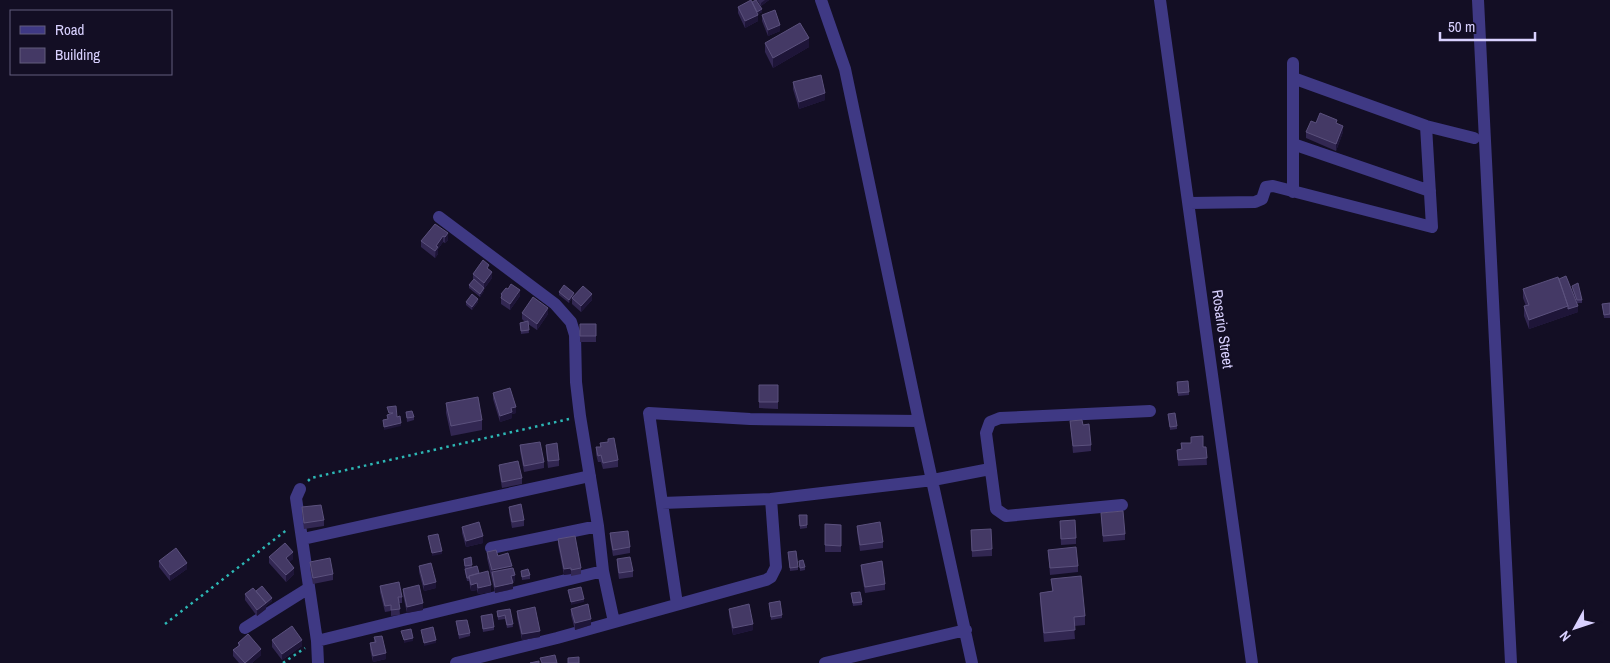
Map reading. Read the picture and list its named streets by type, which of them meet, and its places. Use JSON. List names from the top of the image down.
{
  "streets": {
    "street": ["Rosario Street"]
  },
  "legend": ["Road", "Building"],
  "scale_bar": "50 m",
  "north": "bottom left"
}
